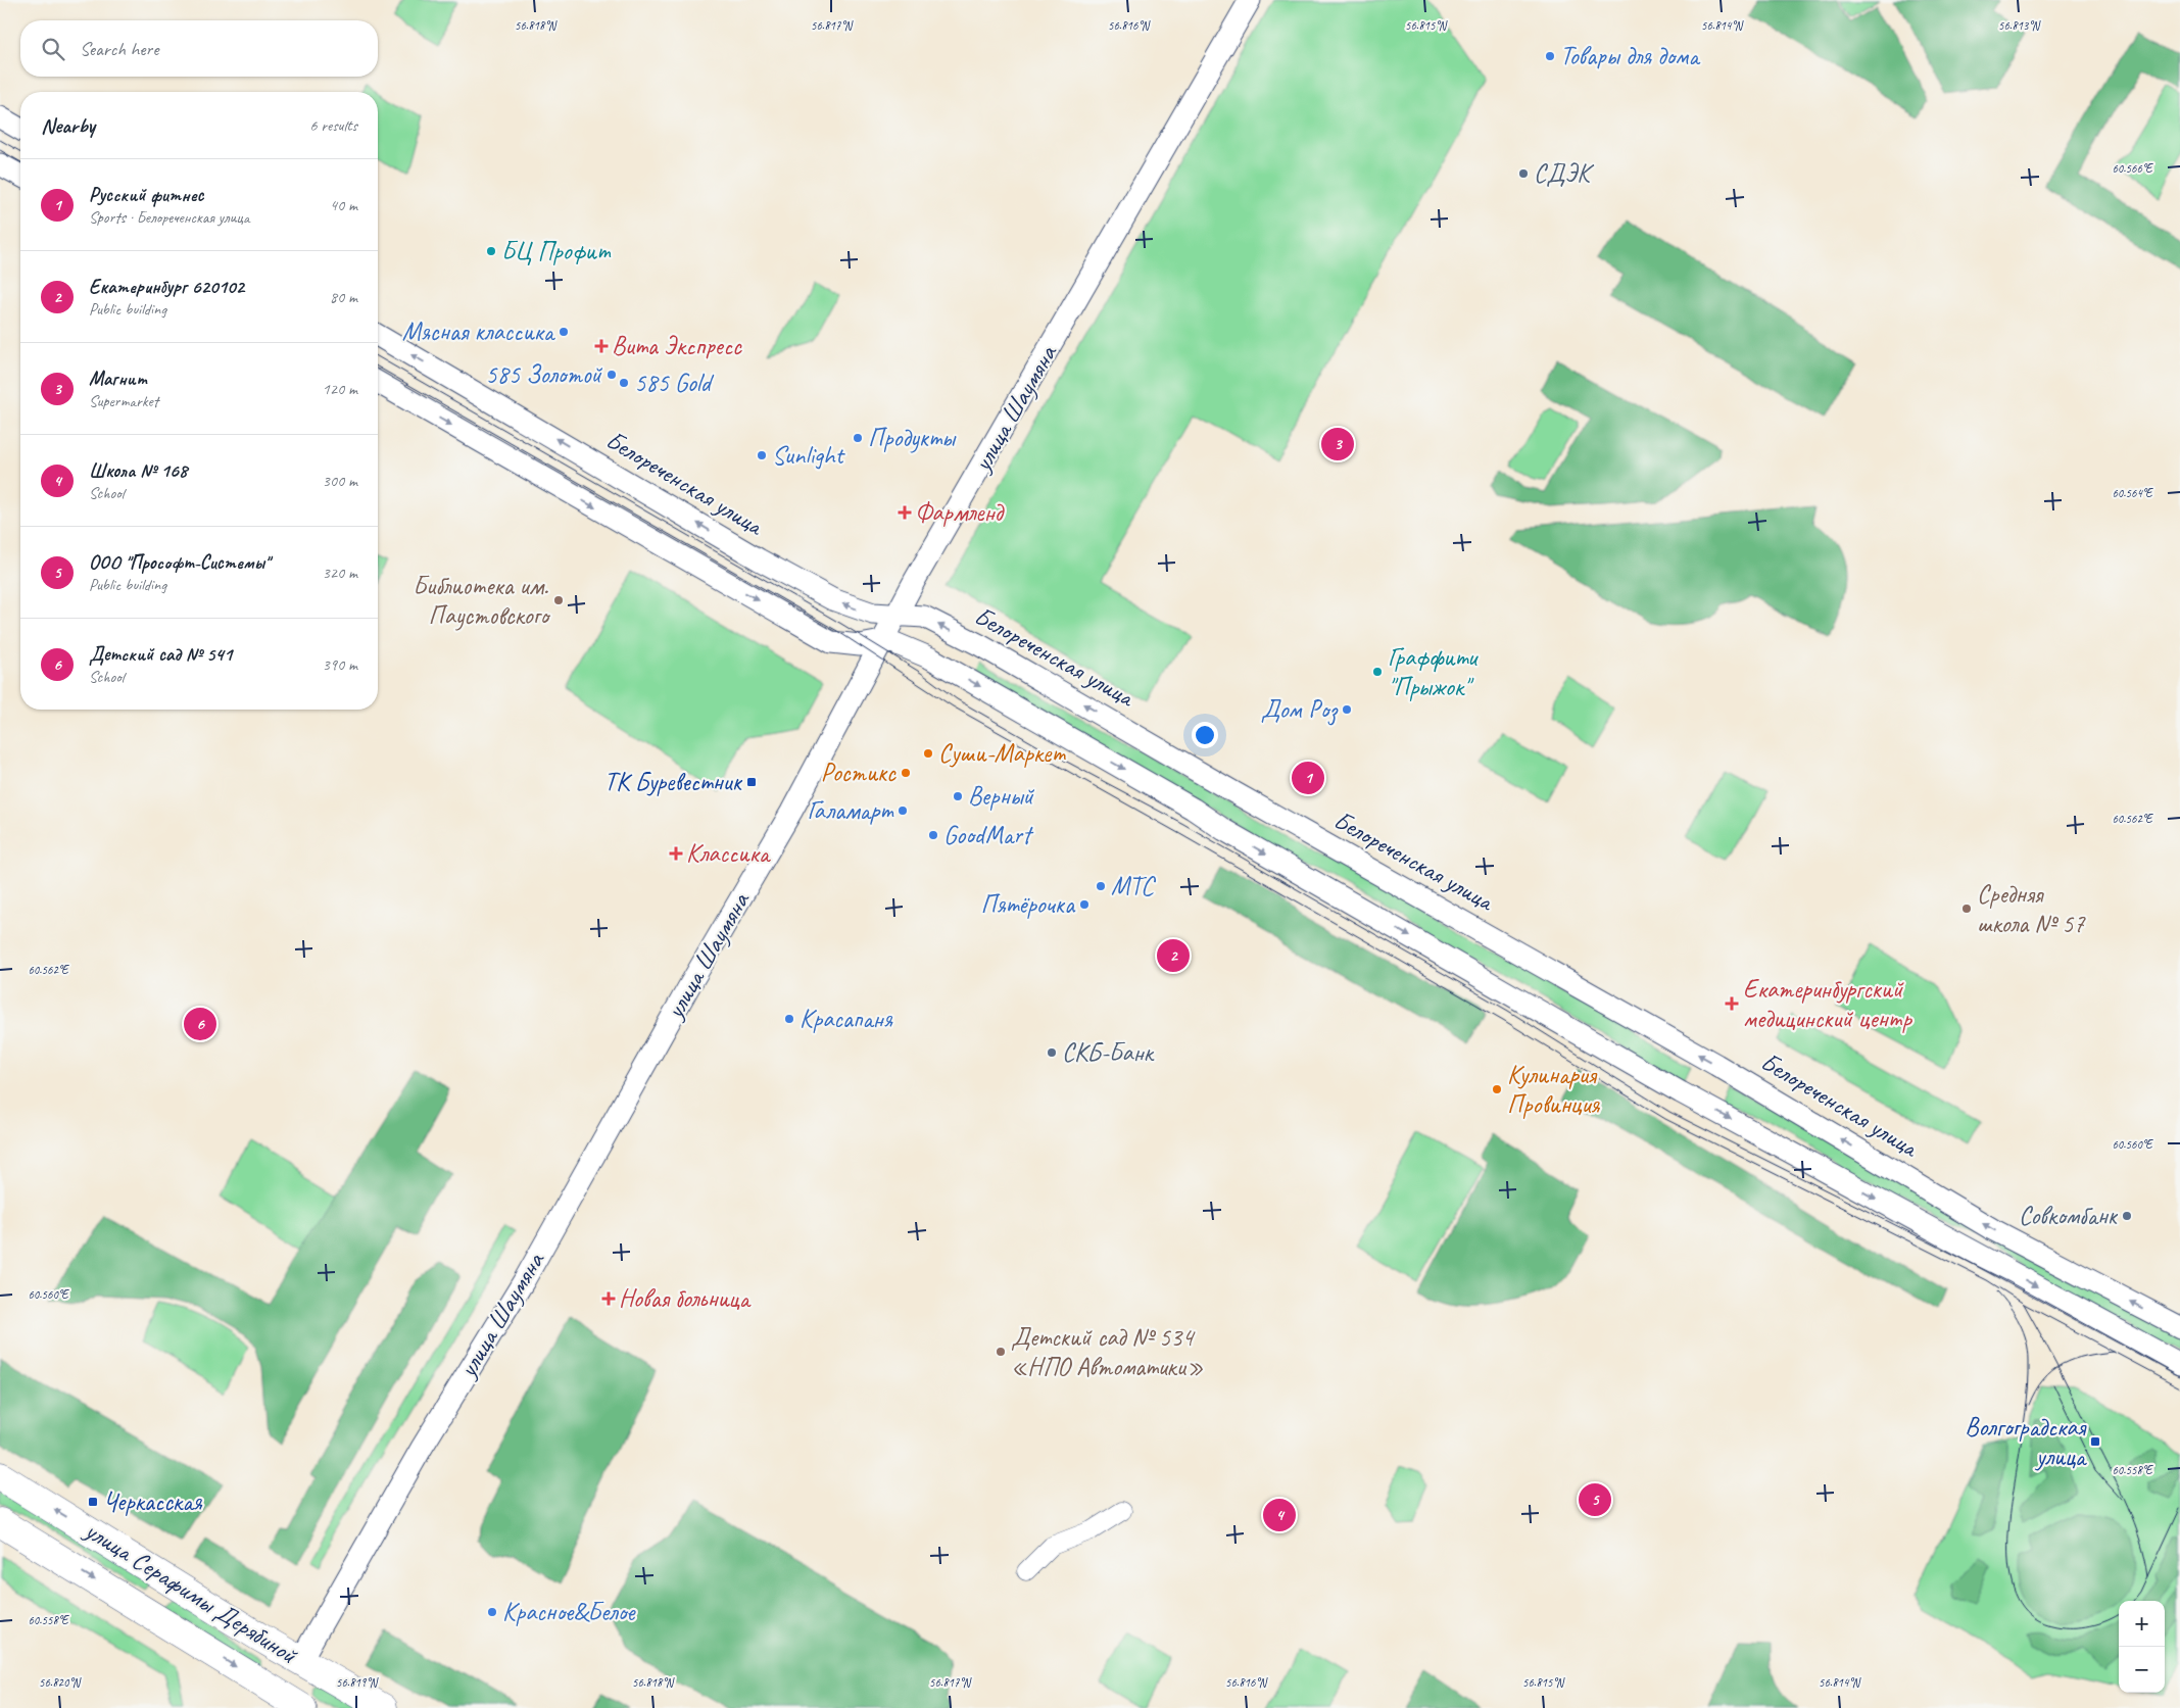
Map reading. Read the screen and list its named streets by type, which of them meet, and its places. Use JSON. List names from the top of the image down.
{
  "streets": {
    "main road": ["улица Шаумяна", "улица Серафимы Дерябиной"],
    "street": ["Белореченская улица"]
  },
  "crossings": [
    ["улица Шаумяна", "Белореченская улица"],
    ["улица Шаумяна", "улица Серафимы Дерябиной"]
  ],
  "places": {
    "other": [
      "Товары для дома",
      "СДЭК",
      "БЦ Профит",
      "Мясная классика",
      "585 Золотой",
      "585 Gold",
      "Продукты",
      "Sunlight",
      "Библиотека им. Паустовского",
      "Граффити \"Прыжок\"",
      "Дом Роз",
      "Суши-Маркет",
      "Ростикс",
      "Верный",
      "Галамарт",
      "GoodMart",
      "МТС",
      "Пятёрочка",
      "Средняя школа № 57",
      "Красапаня",
      "СКБ-Банк",
      "Кулинария Провинция",
      "Совкомбанк",
      "Детский сад № 534 «НПО Автоматики»",
      "Красное&Белое"
    ],
    "health": [
      "Вита Экспресс",
      "Фармленд",
      "Классика",
      "Екатеринбургский медицинский центр",
      "Новая больница"
    ],
    "transit": ["ТК Буревестник", "Волгоградская улица", "Черкасская"]
  },
  "page": {
    "search": "Search here",
    "heading": ["Nearby", "6 results"],
    "list": [
      {
        "mark": "1",
        "name": "Русский фитнес",
        "note": "Sports · Белореченская улица",
        "value": "40 m"
      },
      {
        "mark": "2",
        "name": "Екатеринбург 620102",
        "note": "Public building",
        "value": "80 m"
      },
      {
        "mark": "3",
        "name": "Магнит",
        "note": "Supermarket",
        "value": "120 m"
      },
      {
        "mark": "4",
        "name": "Школа № 168",
        "note": "School",
        "value": "300 m"
      },
      {
        "mark": "5",
        "name": "ООО \"Прософт-Системы\"",
        "note": "Public building",
        "value": "320 m"
      },
      {
        "mark": "6",
        "name": "Детский сад № 541",
        "note": "School",
        "value": "390 m"
      }
    ],
    "pins": [
      "3",
      "1",
      "2",
      "6",
      "5",
      "4"
    ],
    "map_buttons": ["+", "−"]
  },
  "coordinates": [
    "56.818°N",
    "56.817°N",
    "56.816°N",
    "56.815°N",
    "56.814°N",
    "56.813°N",
    "60.566°E",
    "60.564°E",
    "60.562°E",
    "60.560°E",
    "60.558°E",
    "56.820°N",
    "56.819°N"
  ]
}
